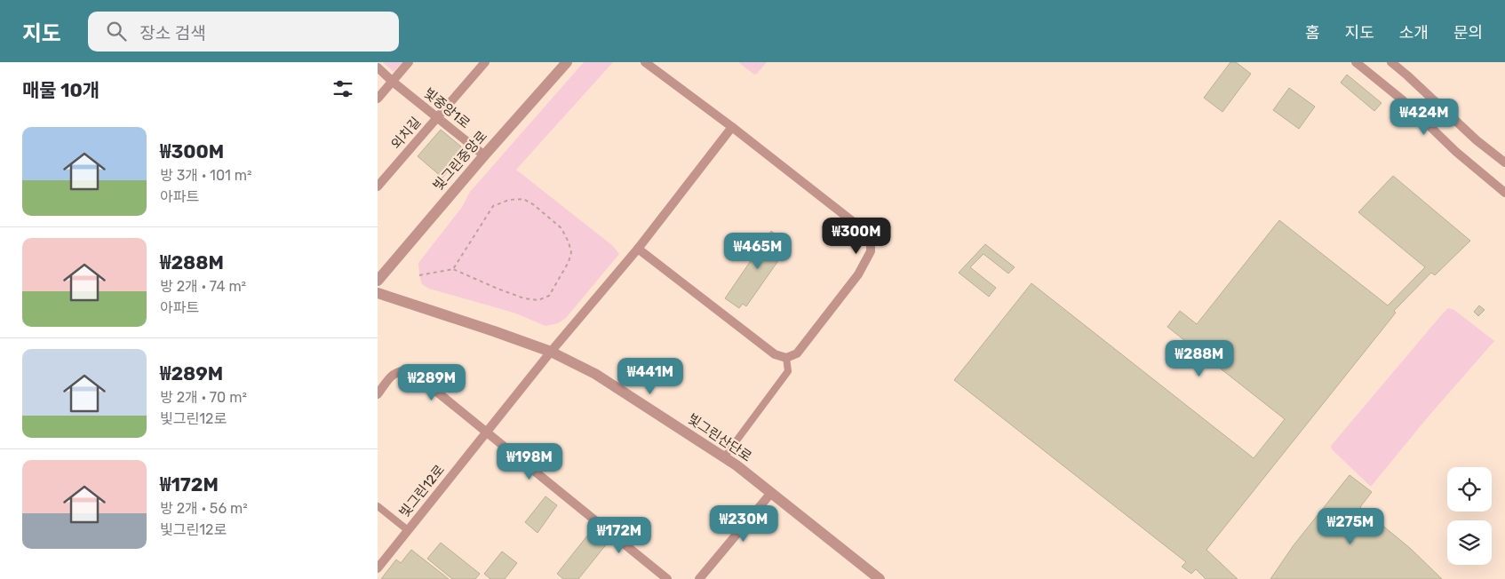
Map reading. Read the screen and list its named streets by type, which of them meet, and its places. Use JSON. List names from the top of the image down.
{
  "streets": {
    "street": [
      "빛중앙1로",
      "외치길",
      "빛그린중앙로",
      "빛그린산단로",
      "빛그린12로"
    ]
  },
  "crossings": [
    ["빛중앙1로", "외치길"],
    ["빛중앙1로", "빛그린중앙로"],
    ["빛그린산단로", "빛그린12로"]
  ],
  "page": {
    "header": "지도",
    "search": "장소 검색",
    "nav": [
      "홈",
      "지도",
      "소개",
      "문의"
    ],
    "heading": "매물 10개",
    "price": [
      "₩424M",
      "₩300M",
      "₩465M",
      "₩288M",
      "₩441M",
      "₩289M",
      "₩198M",
      "₩230M",
      "₩275M",
      "₩172M"
    ],
    "list": [
      {
        "name": "₩300M",
        "note": "방 3개 · 101 m² · 아파트"
      },
      {
        "name": "₩288M",
        "note": "방 2개 · 74 m² · 아파트"
      },
      {
        "name": "₩289M",
        "note": "방 2개 · 70 m² · 빛그린12로"
      },
      {
        "name": "₩172M",
        "note": "방 2개 · 56 m² · 빛그린12로"
      }
    ]
  }
}
